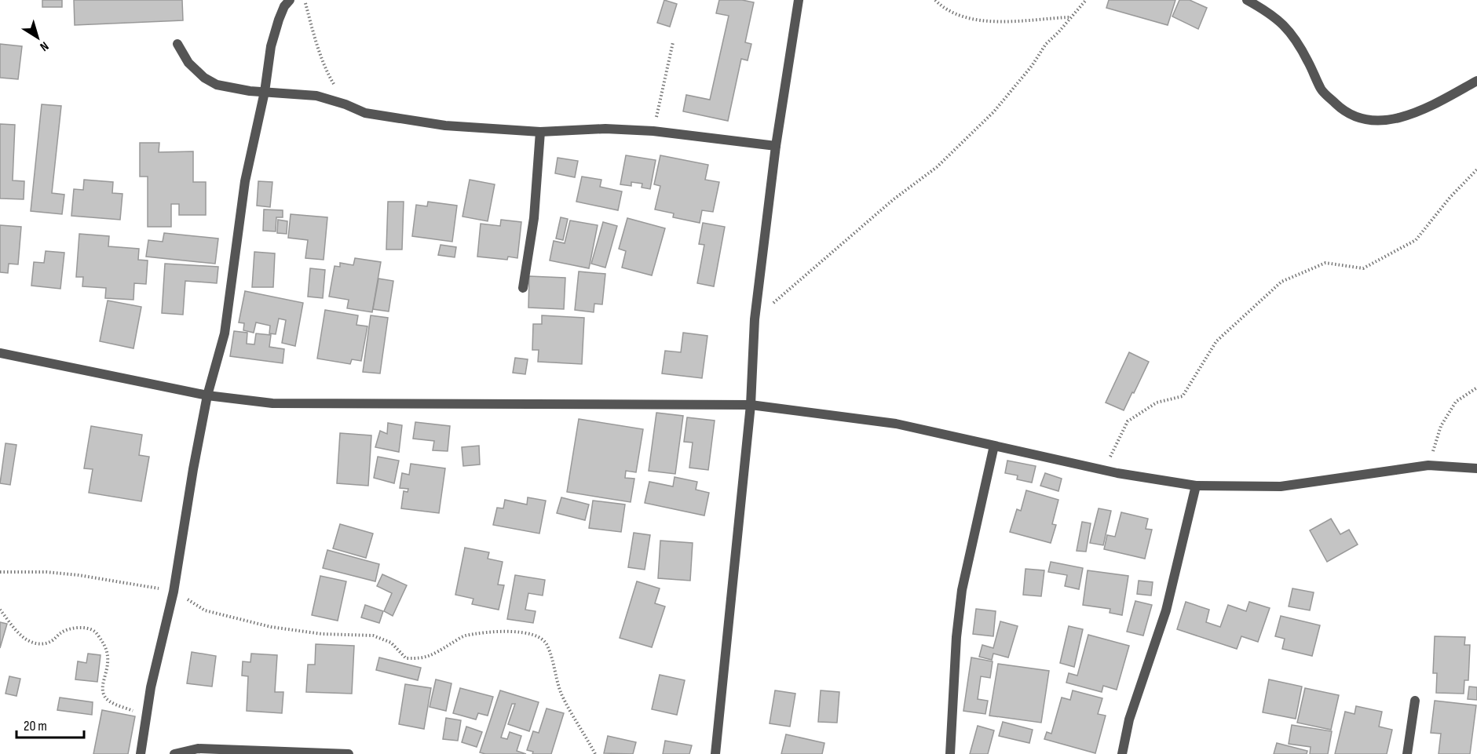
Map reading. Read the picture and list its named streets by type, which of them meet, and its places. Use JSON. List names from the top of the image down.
{
  "scale_bar": "20 m",
  "north": "bottom right"
}
